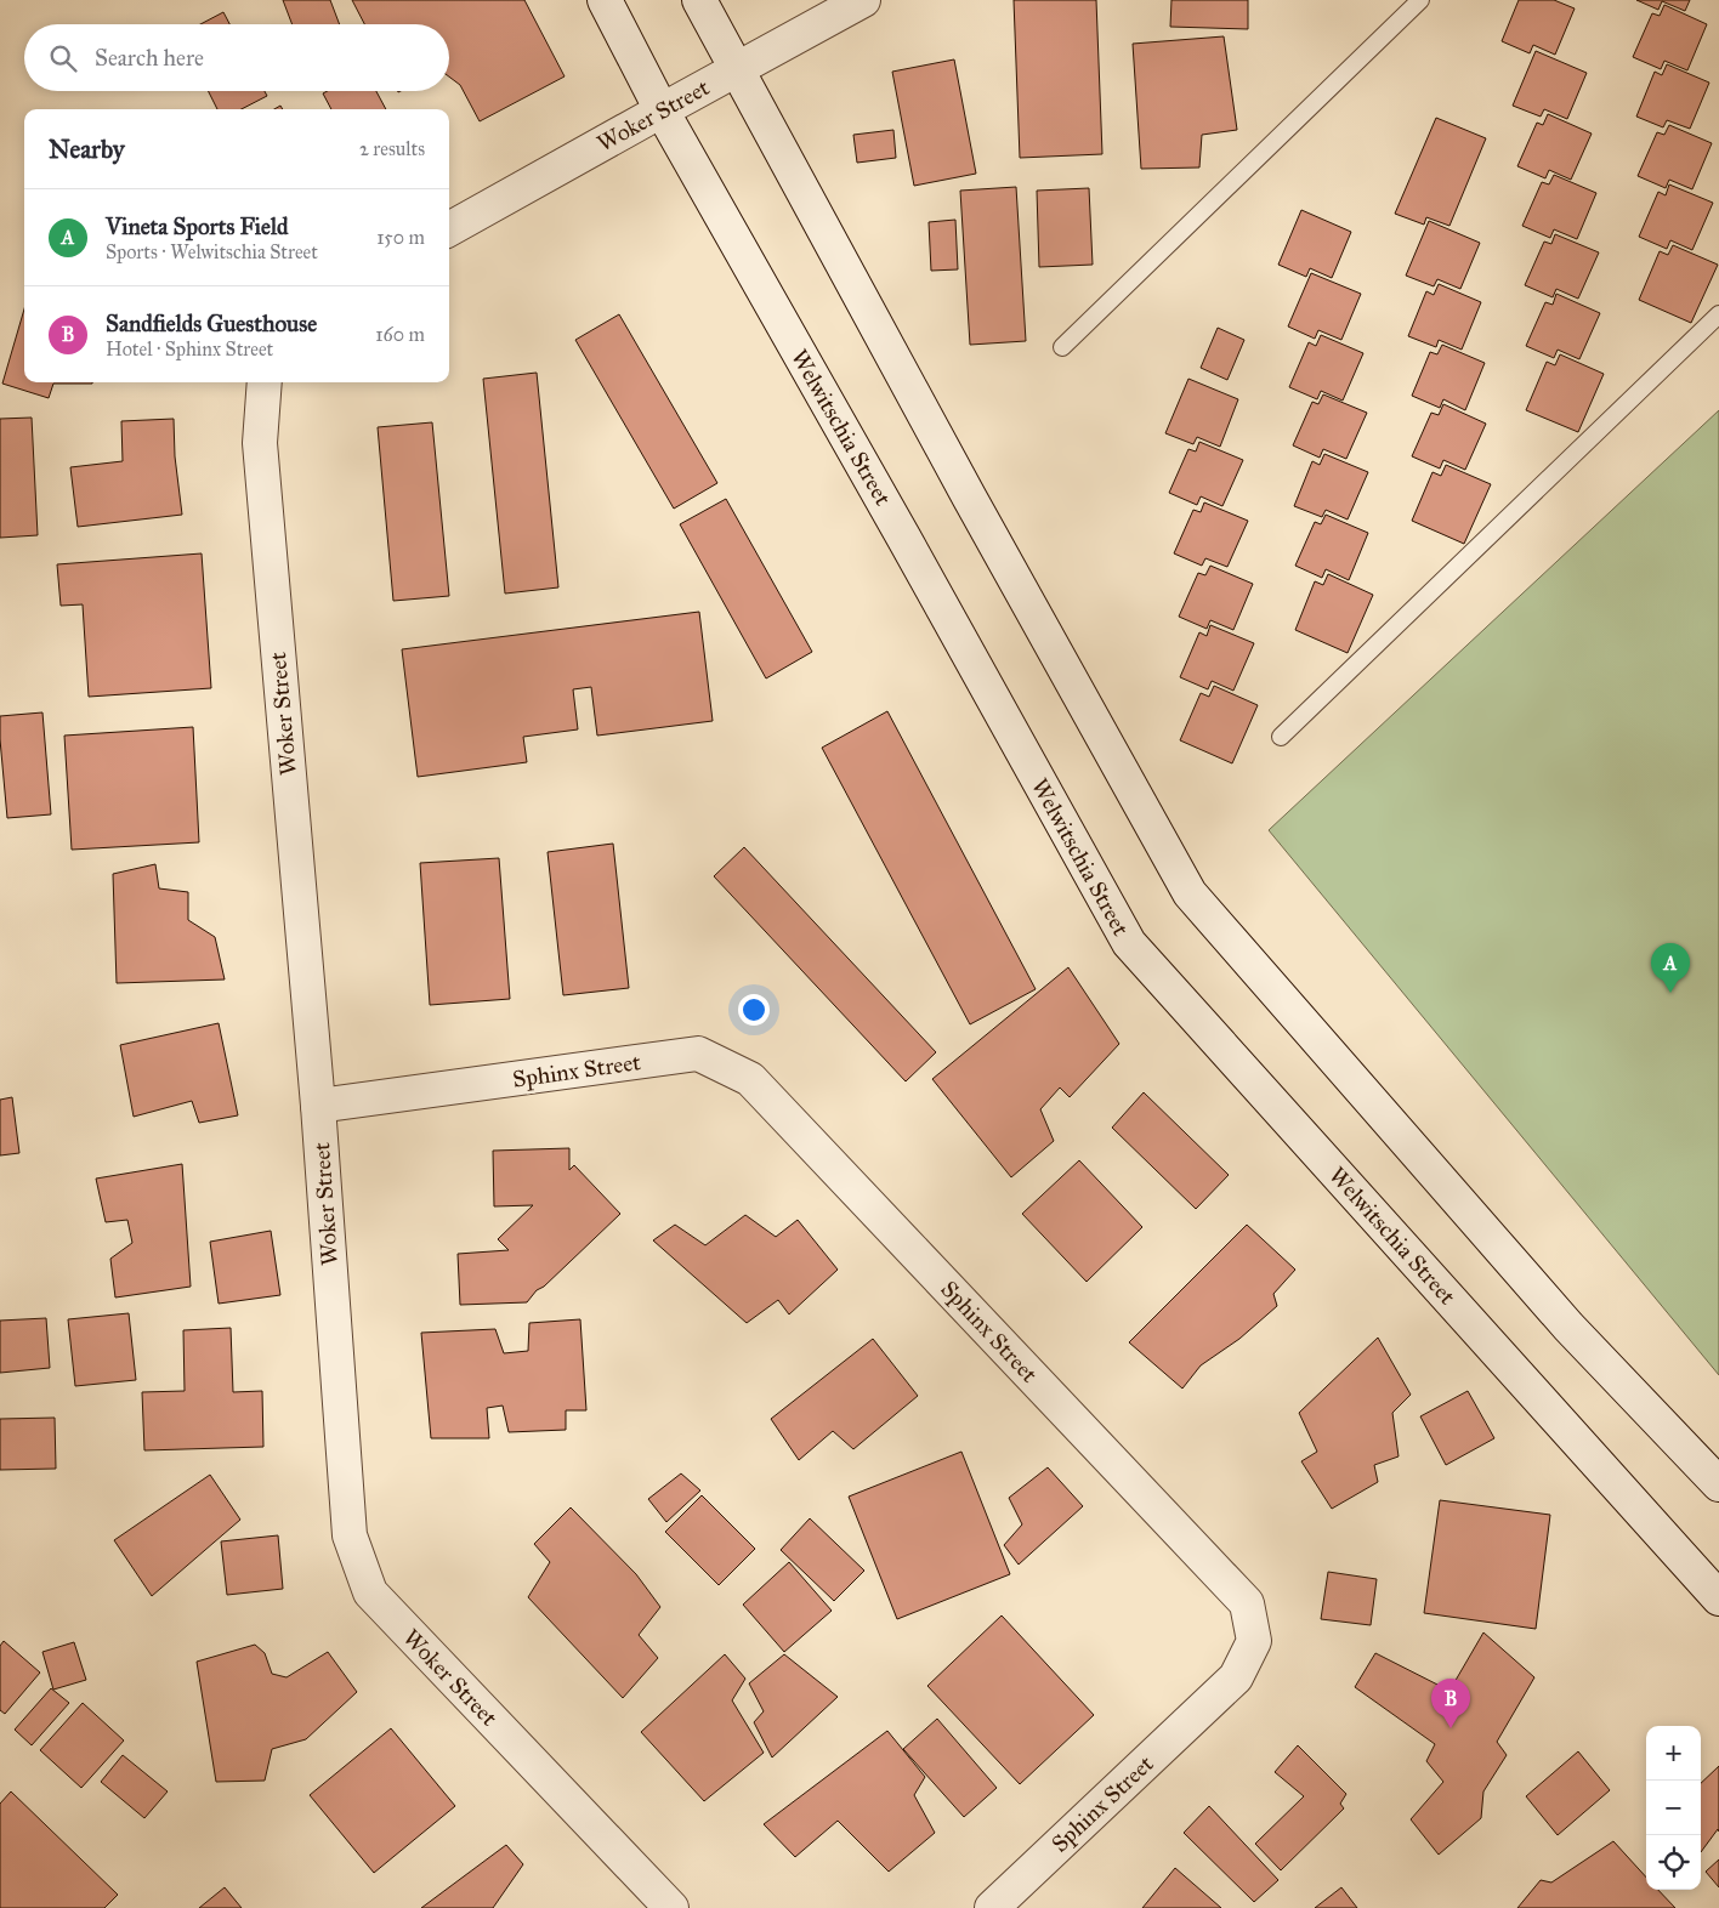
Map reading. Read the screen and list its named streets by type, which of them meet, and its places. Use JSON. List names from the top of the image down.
{
  "streets": {
    "street": ["Woker Street", "Welwitschia Street", "Sphinx Street"]
  },
  "crossings": [
    ["Woker Street", "Welwitschia Street"],
    ["Woker Street", "Sphinx Street"]
  ],
  "page": {
    "search": "Search here",
    "heading": ["Nearby", "2 results"],
    "list": [
      {
        "mark": "A",
        "name": "Vineta Sports Field",
        "note": "Sports · Welwitschia Street",
        "value": "150 m"
      },
      {
        "mark": "B",
        "name": "Sandfields Guesthouse",
        "note": "Hotel · Sphinx Street",
        "value": "160 m"
      }
    ],
    "pins": ["A", "B"],
    "map_buttons": ["+", "−"]
  }
}
